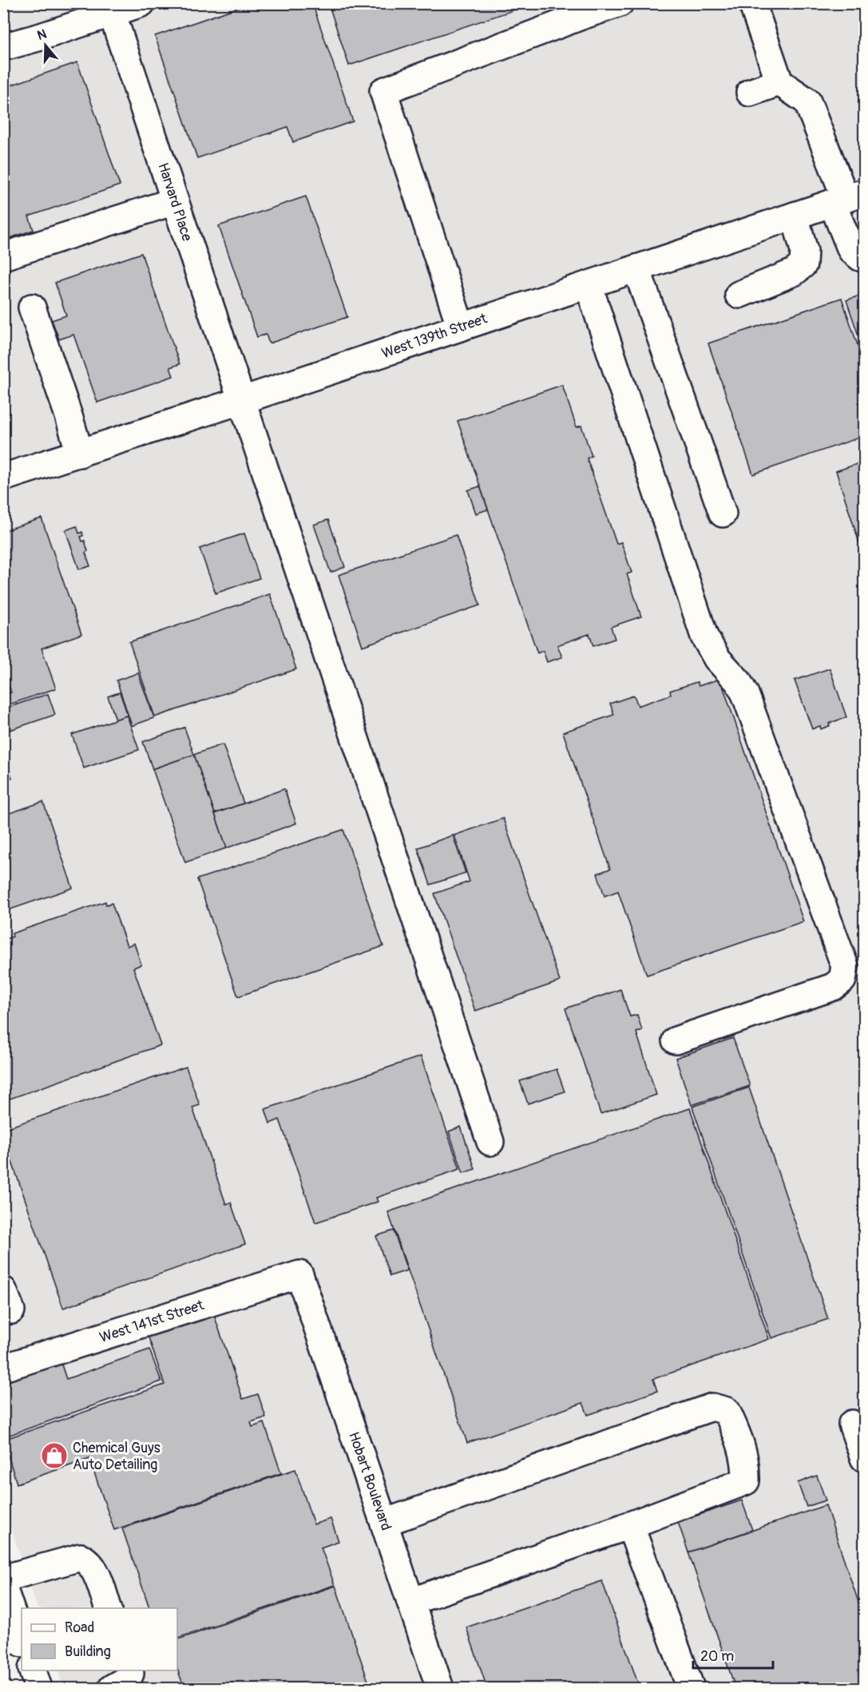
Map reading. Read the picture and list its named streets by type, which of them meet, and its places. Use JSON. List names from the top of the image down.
{
  "streets": {
    "street": [
      "Harvard Place",
      "West 139th Street",
      "West 141st Street",
      "Hobart Boulevard"
    ]
  },
  "crossings": [
    ["Harvard Place", "West 139th Street"],
    ["West 141st Street", "Hobart Boulevard"]
  ],
  "places": {
    "shop": ["Chemical Guys Auto Detailing"]
  },
  "legend": ["Road", "Building"],
  "scale_bar": "20 m",
  "north": "top"
}
